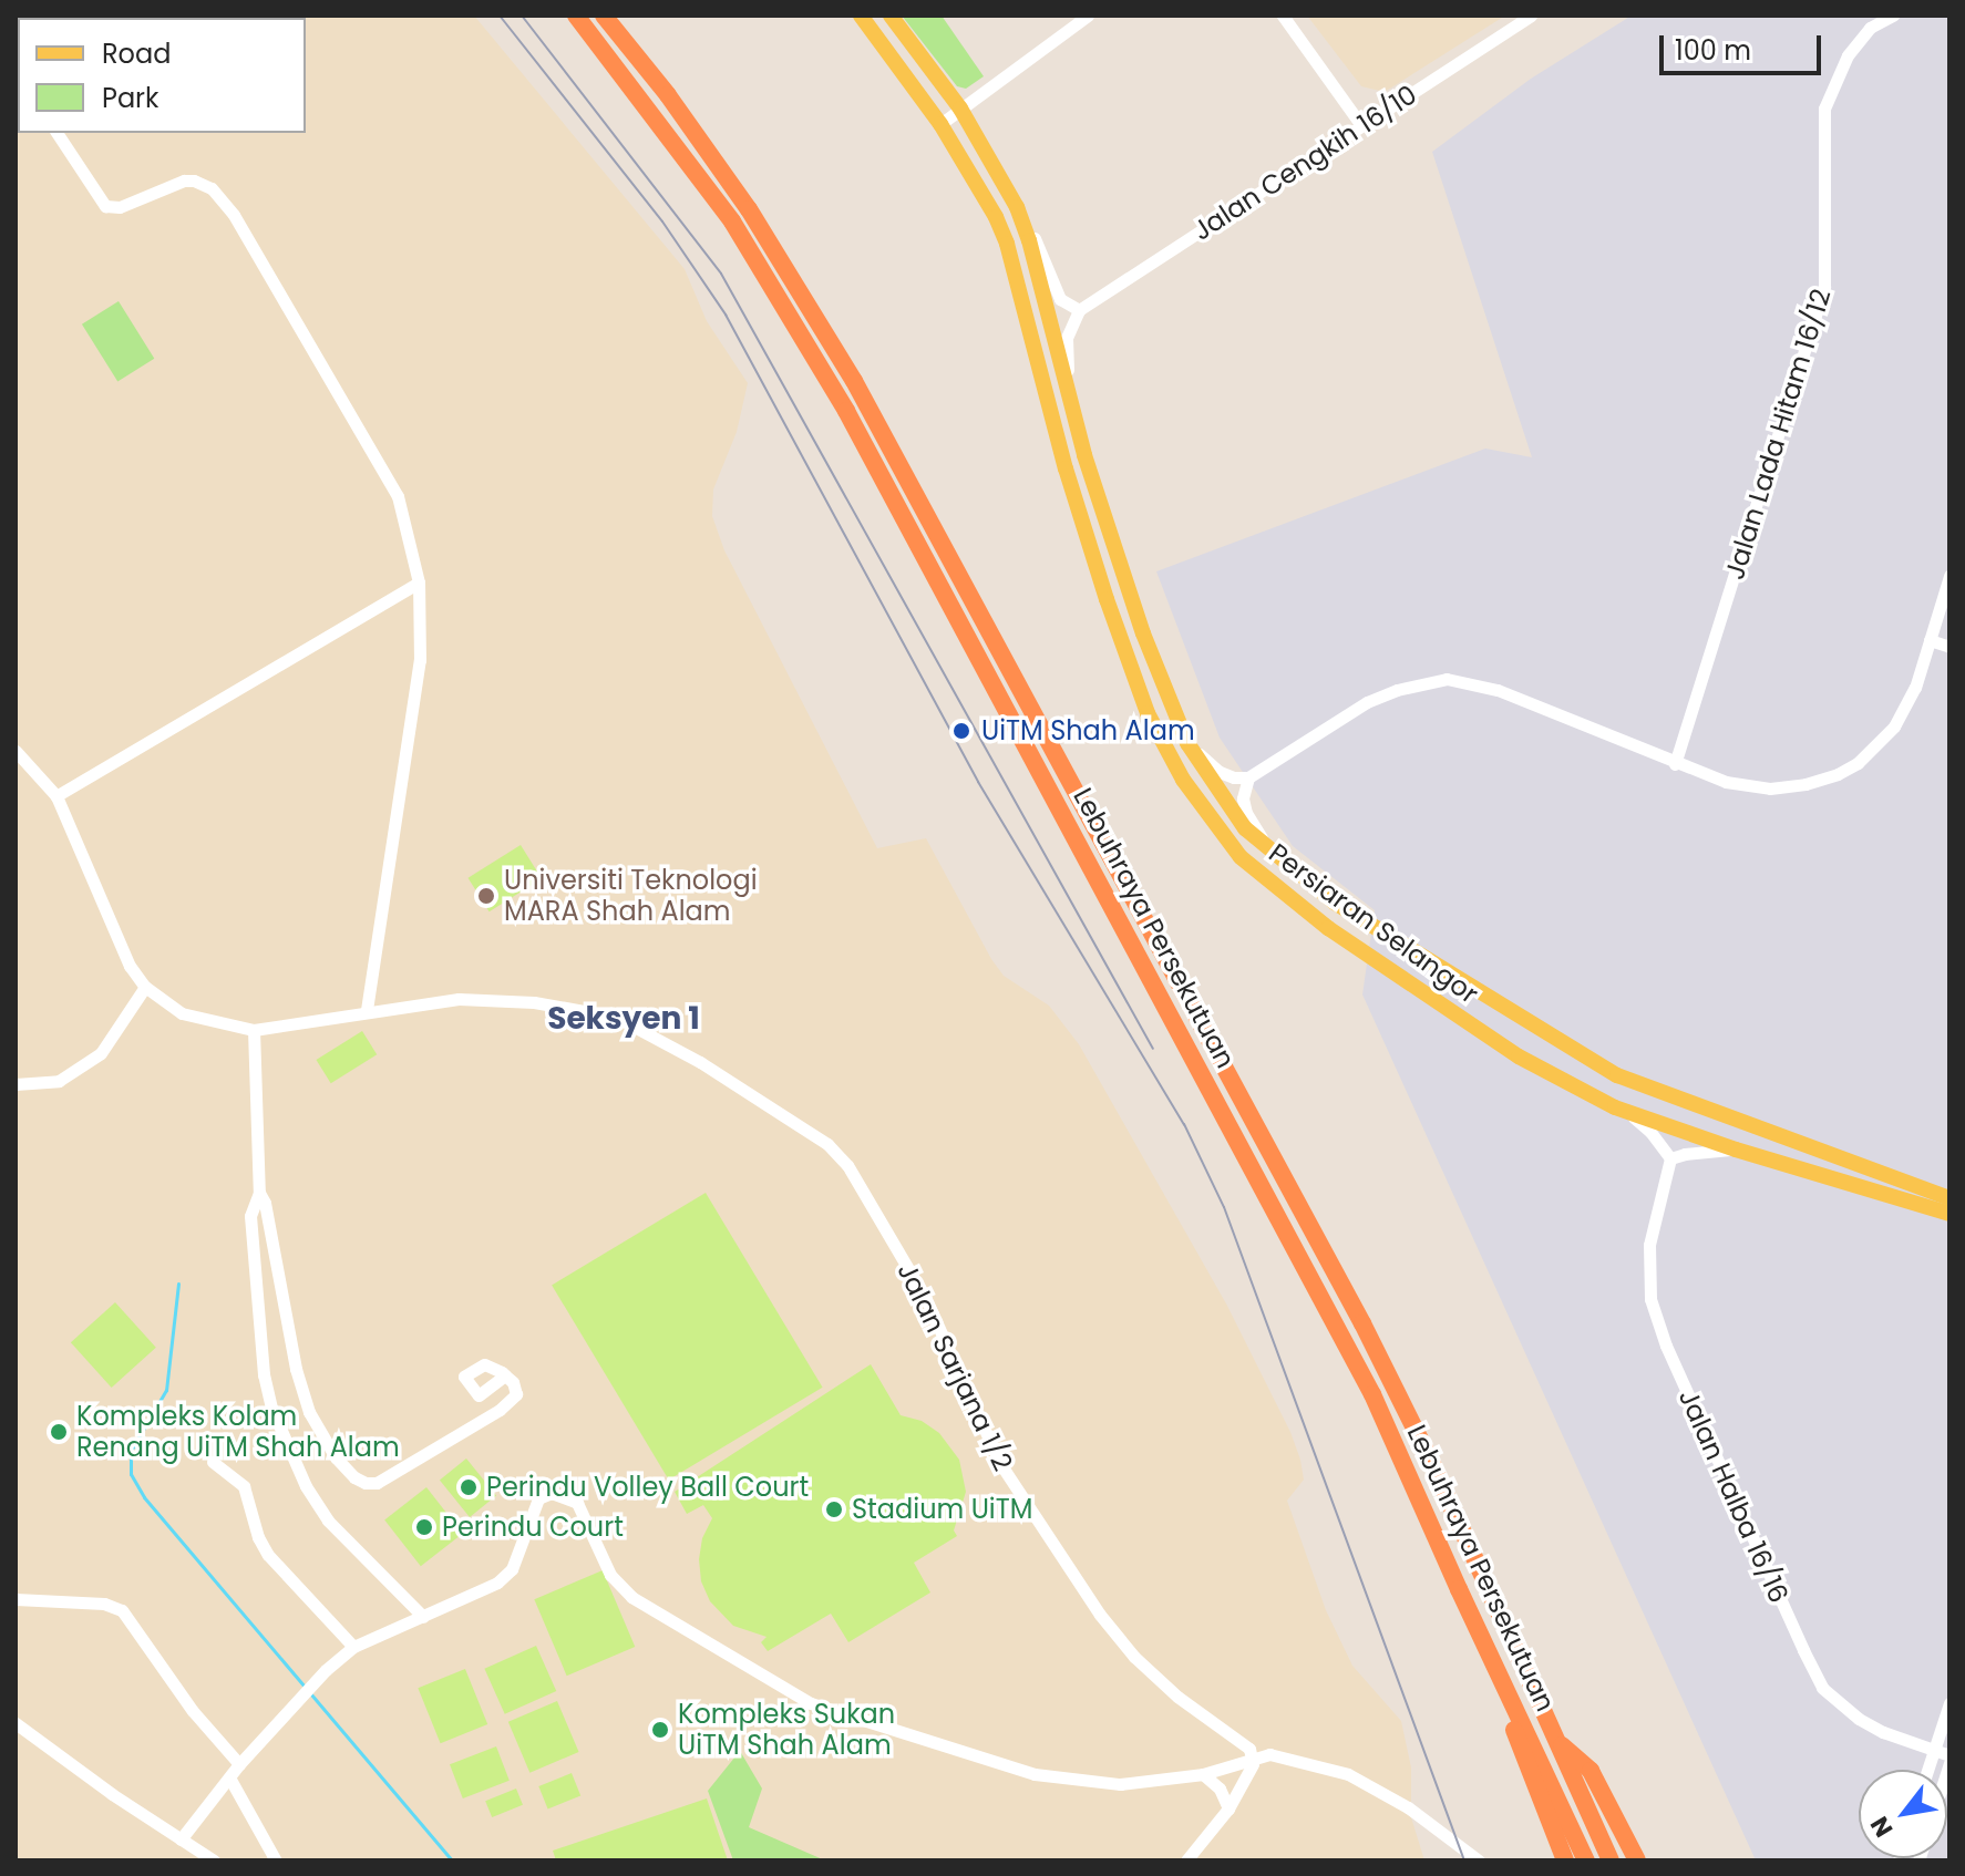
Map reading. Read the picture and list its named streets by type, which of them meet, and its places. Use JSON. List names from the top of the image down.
{
  "streets": {
    "highway": ["Lebuhraya Persekutuan"],
    "main road": ["Persiaran Selangor"],
    "street": [
      "Jalan Cengkih 16/10",
      "Jalan Lada Hitam 16/12",
      "Jalan Sarjana 1/2",
      "Jalan Halba 16/16"
    ]
  },
  "districts": ["Seksyen 1"],
  "places": [
    "UiTM Shah Alam",
    "Universiti Teknologi MARA Shah Alam",
    "Kompleks Kolam Renang UiTM Shah Alam",
    "Perindu Volley Ball Court",
    "Stadium UiTM",
    "Perindu Court",
    "Kompleks Sukan UiTM Shah Alam"
  ],
  "legend": ["Road", "Park"],
  "scale_bar": "100 m",
  "north": "bottom left"
}
